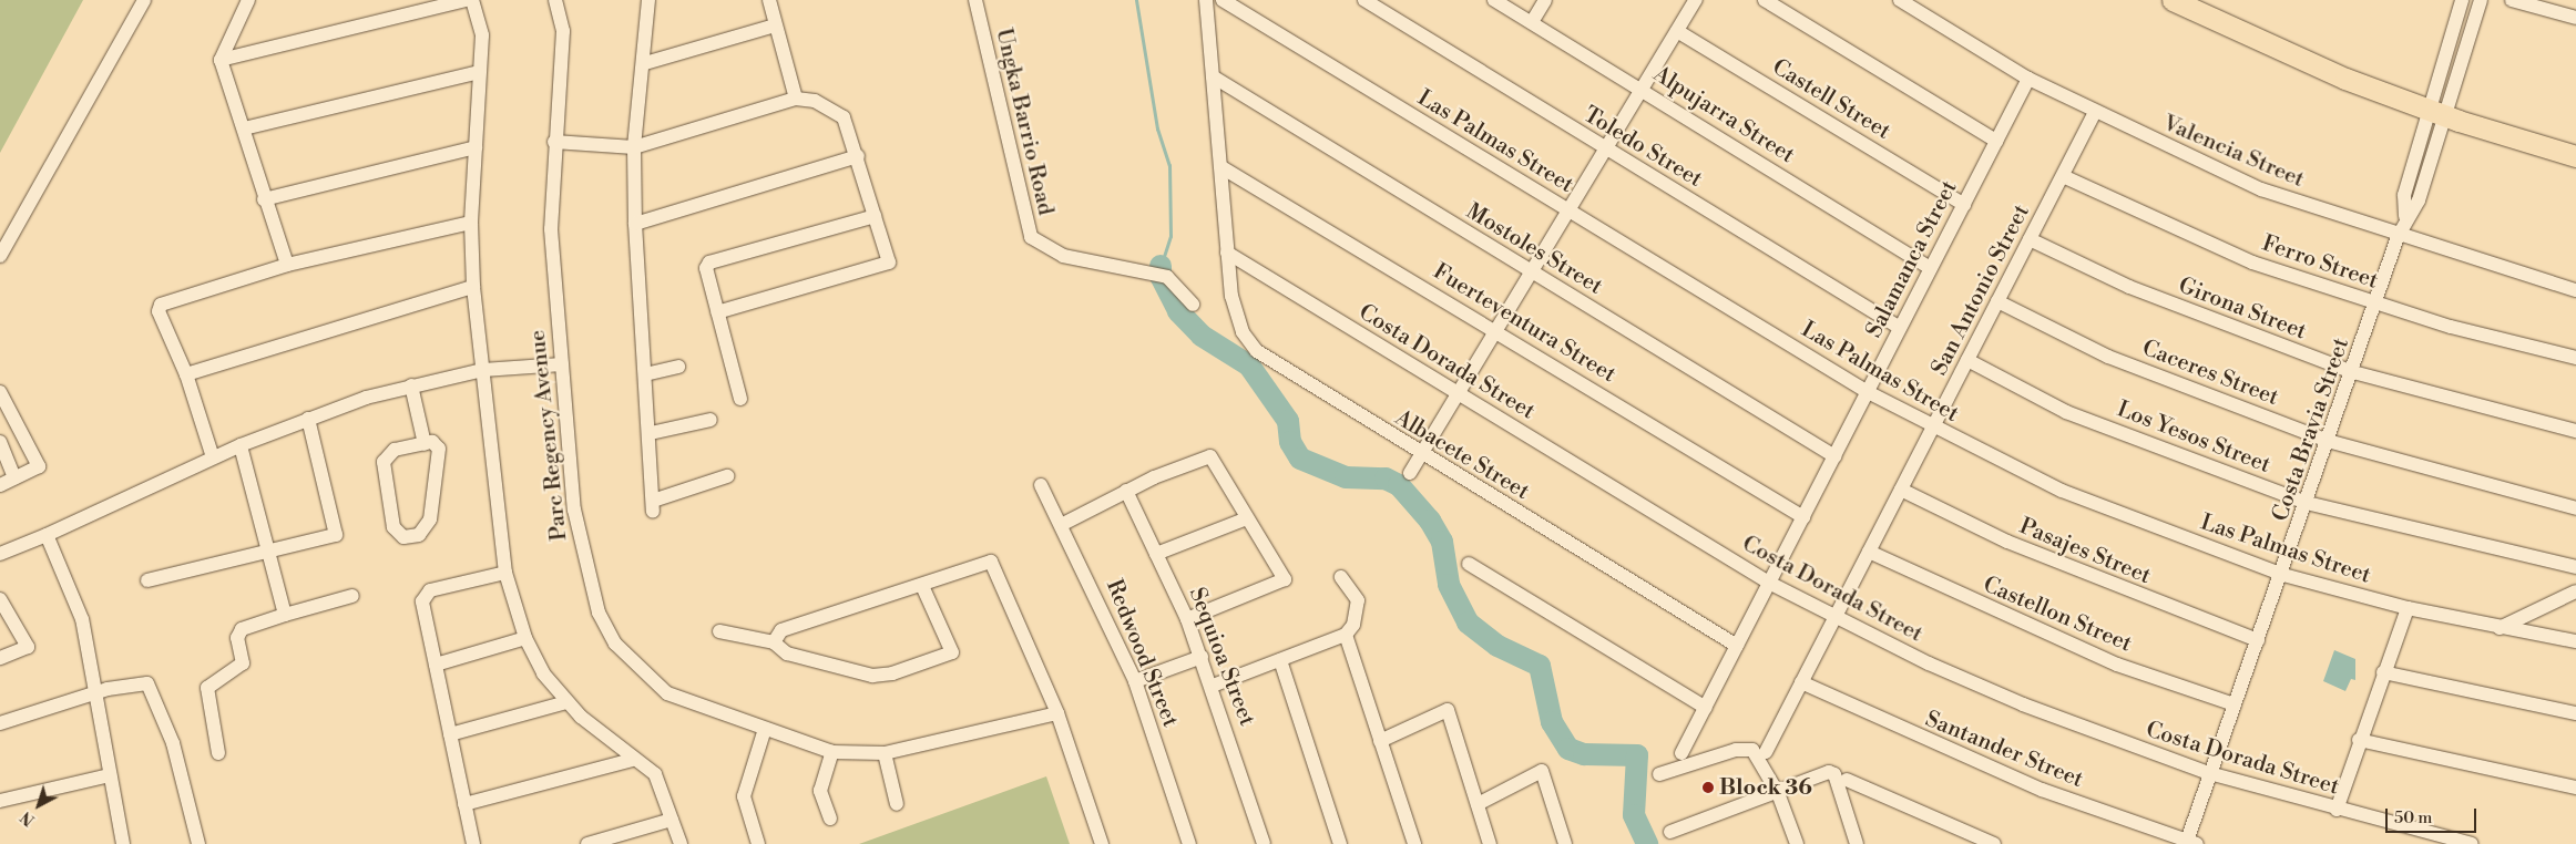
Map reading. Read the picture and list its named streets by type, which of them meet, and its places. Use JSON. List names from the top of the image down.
{
  "streets": {
    "street": [
      "Castell Street",
      "Alpujarra Street",
      "Ungka Barrio Road",
      "Las Palmas Street",
      "Toledo Street",
      "Valencia Street",
      "Mostoles Street",
      "Salamanca Street",
      "Ferro Street",
      "San Antonio Street",
      "Girona Street",
      "Fuerteventura Street",
      "Costa Dorada Street",
      "Caceres Street",
      "Costa Bravia Street",
      "Parc Regency Avenue",
      "Los Yesos Street",
      "Albacete Street",
      "Pasajes Street",
      "Castellon Street",
      "Redwood Street",
      "Sequioa Street",
      "Santander Street"
    ]
  },
  "crossings": [
    ["Castell Street", "Salamanca Street"],
    ["Alpujarra Street", "Salamanca Street"],
    ["Las Palmas Street", "Salamanca Street"],
    ["Las Palmas Street", "San Antonio Street"],
    ["Las Palmas Street", "Costa Bravia Street"],
    ["Toledo Street", "Salamanca Street"],
    ["Valencia Street", "Salamanca Street"],
    ["Valencia Street", "San Antonio Street"],
    ["Valencia Street", "Costa Bravia Street"],
    ["Mostoles Street", "Salamanca Street"],
    ["Mostoles Street", "Albacete Street"],
    ["Salamanca Street", "Fuerteventura Street"],
    ["Salamanca Street", "Costa Dorada Street"],
    ["Salamanca Street", "Albacete Street"],
    ["Ferro Street", "San Antonio Street"],
    ["Ferro Street", "Costa Bravia Street"],
    ["San Antonio Street", "Girona Street"],
    ["San Antonio Street", "Costa Dorada Street"],
    ["San Antonio Street", "Caceres Street"],
    ["San Antonio Street", "Los Yesos Street"],
    ["San Antonio Street", "Pasajes Street"],
    ["San Antonio Street", "Castellon Street"],
    ["San Antonio Street", "Santander Street"],
    ["Girona Street", "Costa Bravia Street"],
    ["Fuerteventura Street", "Albacete Street"],
    ["Costa Dorada Street", "Costa Bravia Street"],
    ["Costa Dorada Street", "Albacete Street"],
    ["Caceres Street", "Costa Bravia Street"],
    ["Costa Bravia Street", "Los Yesos Street"],
    ["Costa Bravia Street", "Pasajes Street"],
    ["Costa Bravia Street", "Castellon Street"],
    ["Costa Bravia Street", "Santander Street"]
  ],
  "places": ["Block 36"],
  "scale_bar": "50 m",
  "north": "bottom left"
}
